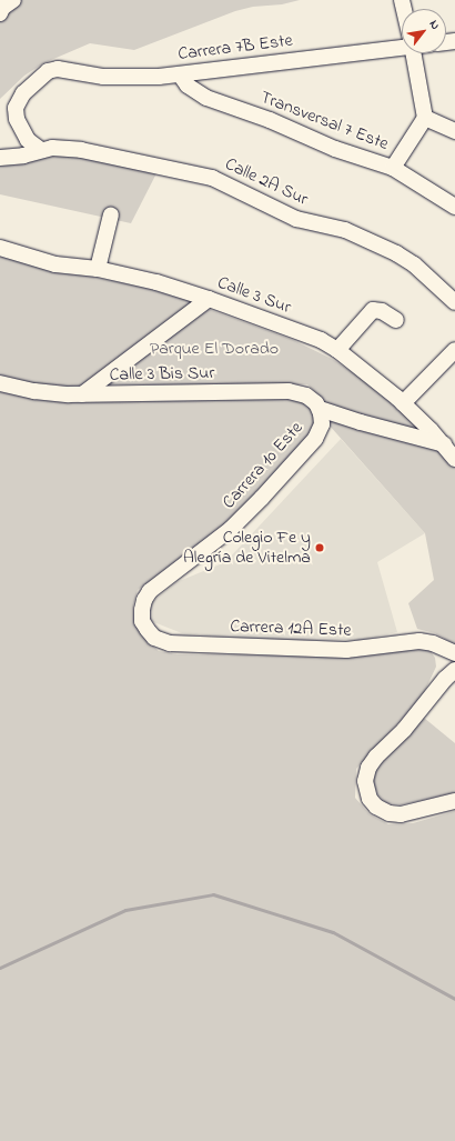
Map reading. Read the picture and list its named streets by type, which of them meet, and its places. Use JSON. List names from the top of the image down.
{
  "streets": {
    "street": [
      "Carrera 7B Este",
      "Transversal 7 Este",
      "Calle 2A Sur",
      "Calle 3 Sur",
      "Calle 3 Bis Sur",
      "Carrera 10 Este",
      "Carrera 12A Este"
    ]
  },
  "crossings": [
    ["Carrera 7B Este", "Transversal 7 Este"],
    ["Carrera 7B Este", "Calle 2A Sur"],
    ["Calle 3 Sur", "Carrera 10 Este"],
    ["Calle 3 Bis Sur", "Carrera 10 Este"],
    ["Carrera 10 Este", "Carrera 12A Este"]
  ],
  "parks": ["Parque El Dorado"],
  "places": ["Colegio Fe y Alegría de Vitelma"],
  "north": "top right"
}
